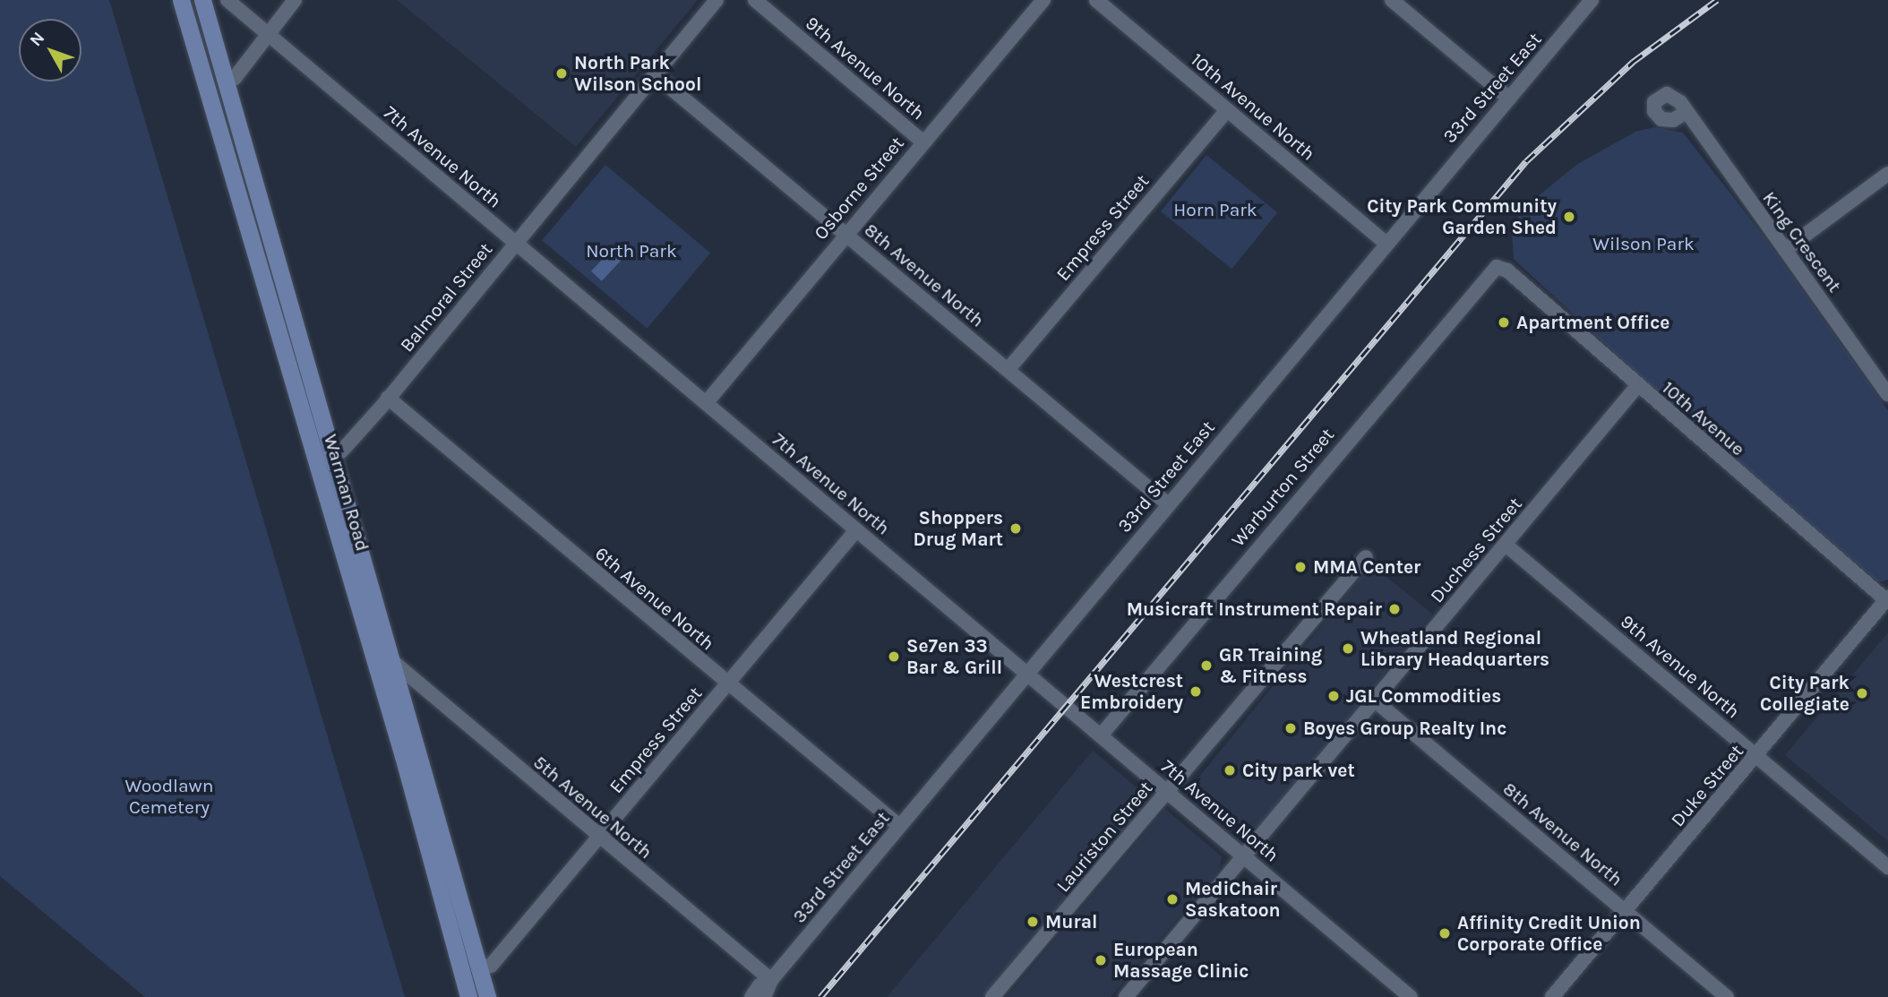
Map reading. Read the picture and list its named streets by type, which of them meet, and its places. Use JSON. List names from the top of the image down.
{
  "streets": {
    "main road": ["Warman Road"],
    "street": [
      "9th Avenue North",
      "33rd Street East",
      "10th Avenue North",
      "7th Avenue North",
      "Osborne Street",
      "Empress Street",
      "King Crescent",
      "8th Avenue North",
      "Balmoral Street",
      "10th Avenue",
      "Warburton Street",
      "Duchess Street",
      "6th Avenue North",
      "Duke Street",
      "5th Avenue North",
      "Lauriston Street"
    ]
  },
  "crossings": [
    ["9th Avenue North", "Osborne Street"],
    ["9th Avenue North", "Duchess Street"],
    ["9th Avenue North", "Duke Street"],
    ["33rd Street East", "10th Avenue North"],
    ["33rd Street East", "7th Avenue North"],
    ["33rd Street East", "8th Avenue North"],
    ["33rd Street East", "6th Avenue North"],
    ["33rd Street East", "5th Avenue North"],
    ["10th Avenue North", "Empress Street"],
    ["7th Avenue North", "Osborne Street"],
    ["7th Avenue North", "Empress Street"],
    ["7th Avenue North", "Balmoral Street"],
    ["7th Avenue North", "Warburton Street"],
    ["7th Avenue North", "Duchess Street"],
    ["7th Avenue North", "Lauriston Street"],
    ["Osborne Street", "8th Avenue North"],
    ["Empress Street", "8th Avenue North"],
    ["Empress Street", "Warman Road"],
    ["Empress Street", "6th Avenue North"],
    ["Empress Street", "5th Avenue North"],
    ["8th Avenue North", "Balmoral Street"],
    ["8th Avenue North", "Duchess Street"],
    ["8th Avenue North", "Duke Street"],
    ["Balmoral Street", "Warman Road"],
    ["Balmoral Street", "6th Avenue North"],
    ["10th Avenue", "Warburton Street"],
    ["10th Avenue", "Duchess Street"],
    ["10th Avenue", "Duke Street"],
    ["Warman Road", "5th Avenue North"]
  ],
  "parks": [
    "Horn Park",
    "Wilson Park",
    "North Park",
    "Woodlawn Cemetery"
  ],
  "places": [
    "North Park Wilson School",
    "City Park Community Garden Shed",
    "Apartment Office",
    "Shoppers Drug Mart",
    "MMA Center",
    "Musicraft Instrument Repair",
    "Wheatland Regional Library Headquarters",
    "Se7en 33 Bar & Grill",
    "GR Training & Fitness",
    "Westcrest Embroidery",
    "City Park Collegiate",
    "JGL Commodities",
    "Boyes Group Realty Inc",
    "City park vet",
    "MediChair Saskatoon",
    "Mural",
    "Affinity Credit Union Corporate Office",
    "European Massage Clinic"
  ],
  "north": "top left"
}
